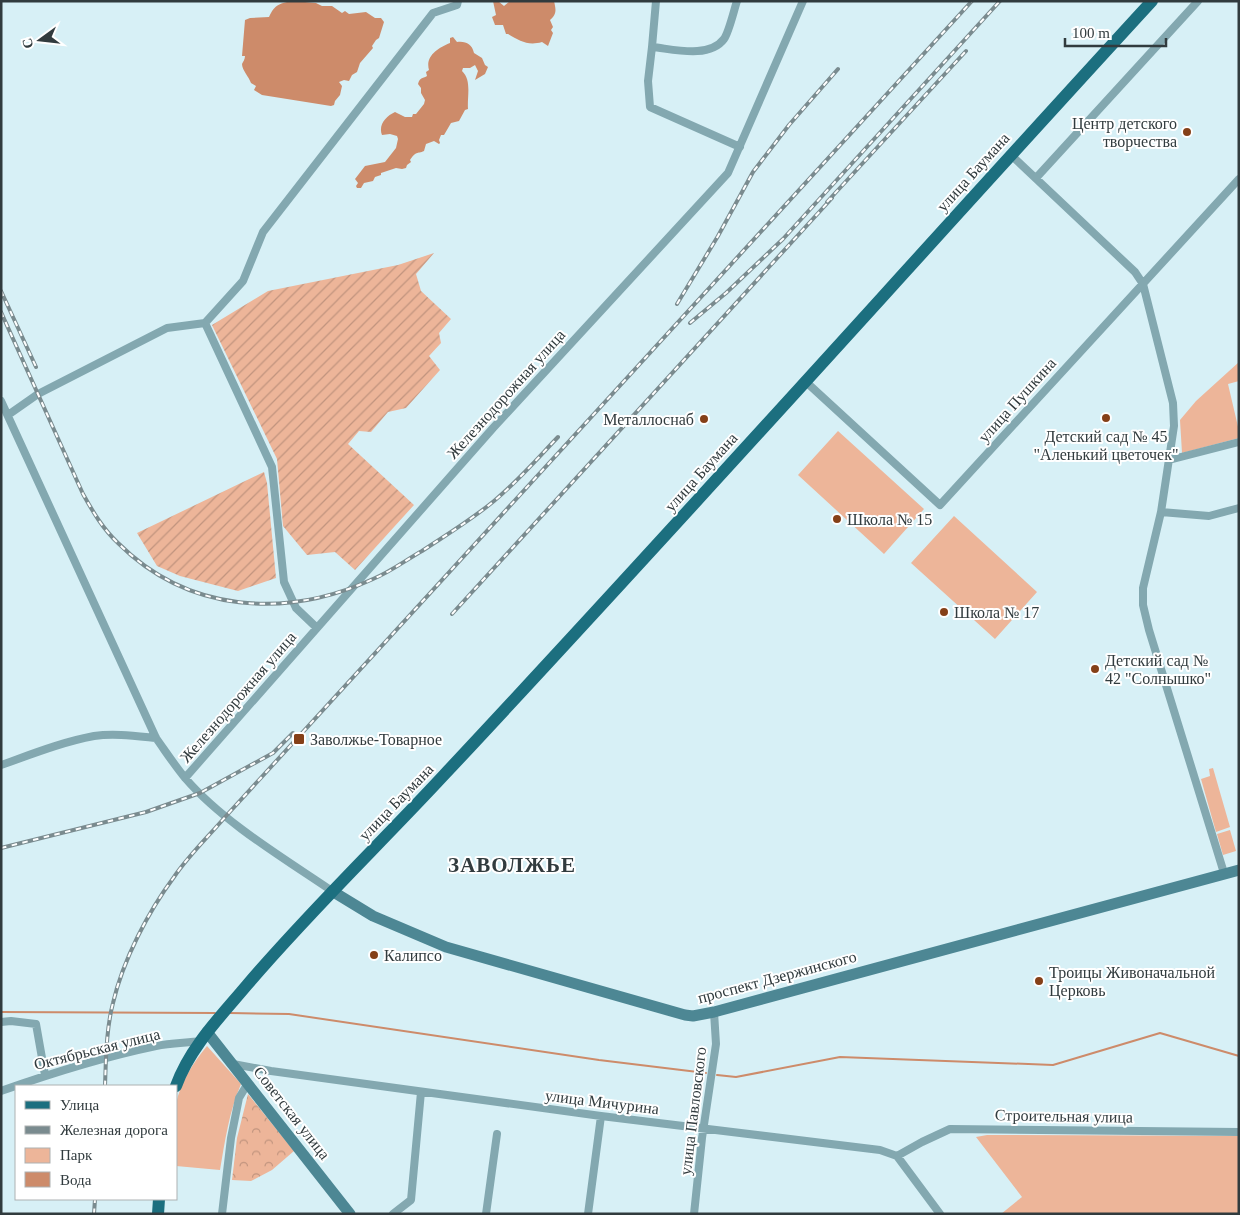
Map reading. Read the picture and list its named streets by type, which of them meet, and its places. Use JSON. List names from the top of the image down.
{
  "streets": {
    "main road": ["улица Баумана"],
    "street": [
      "Железнодорожная улица",
      "улица Пушкина",
      "проспект Дзержинского",
      "Октябрьская улица",
      "улица Мичурина",
      "улица Павловского",
      "Советская улица",
      "Строительная улица"
    ]
  },
  "crossings": [
    ["улица Баумана", "улица Пушкина"],
    ["улица Баумана", "проспект Дзержинского"],
    ["улица Баумана", "Октябрьская улица"],
    ["улица Баумана", "Советская улица"],
    ["проспект Дзержинского", "улица Павловского"],
    ["Октябрьская улица", "Советская улица"],
    ["улица Мичурина", "улица Павловского"],
    ["улица Мичурина", "Советская улица"],
    ["улица Мичурина", "Строительная улица"]
  ],
  "districts": ["ЗАВОЛЖЬЕ"],
  "places": {
    "other": [
      "Центр детского творчества",
      "Детский сад № 45 \"Аленький цветочек\"",
      "Металлоснаб",
      "Школа № 15",
      "Школа № 17",
      "Детский сад № 42 \"Солнышко\"",
      "Калипсо",
      "Троицы Живоначальной Церковь"
    ],
    "transit": ["Заволжье-Товарное"]
  },
  "legend": [
    "Улица",
    "Железная дорога",
    "Парк",
    "Вода"
  ],
  "scale_bar": "100 m",
  "north": "left"
}
